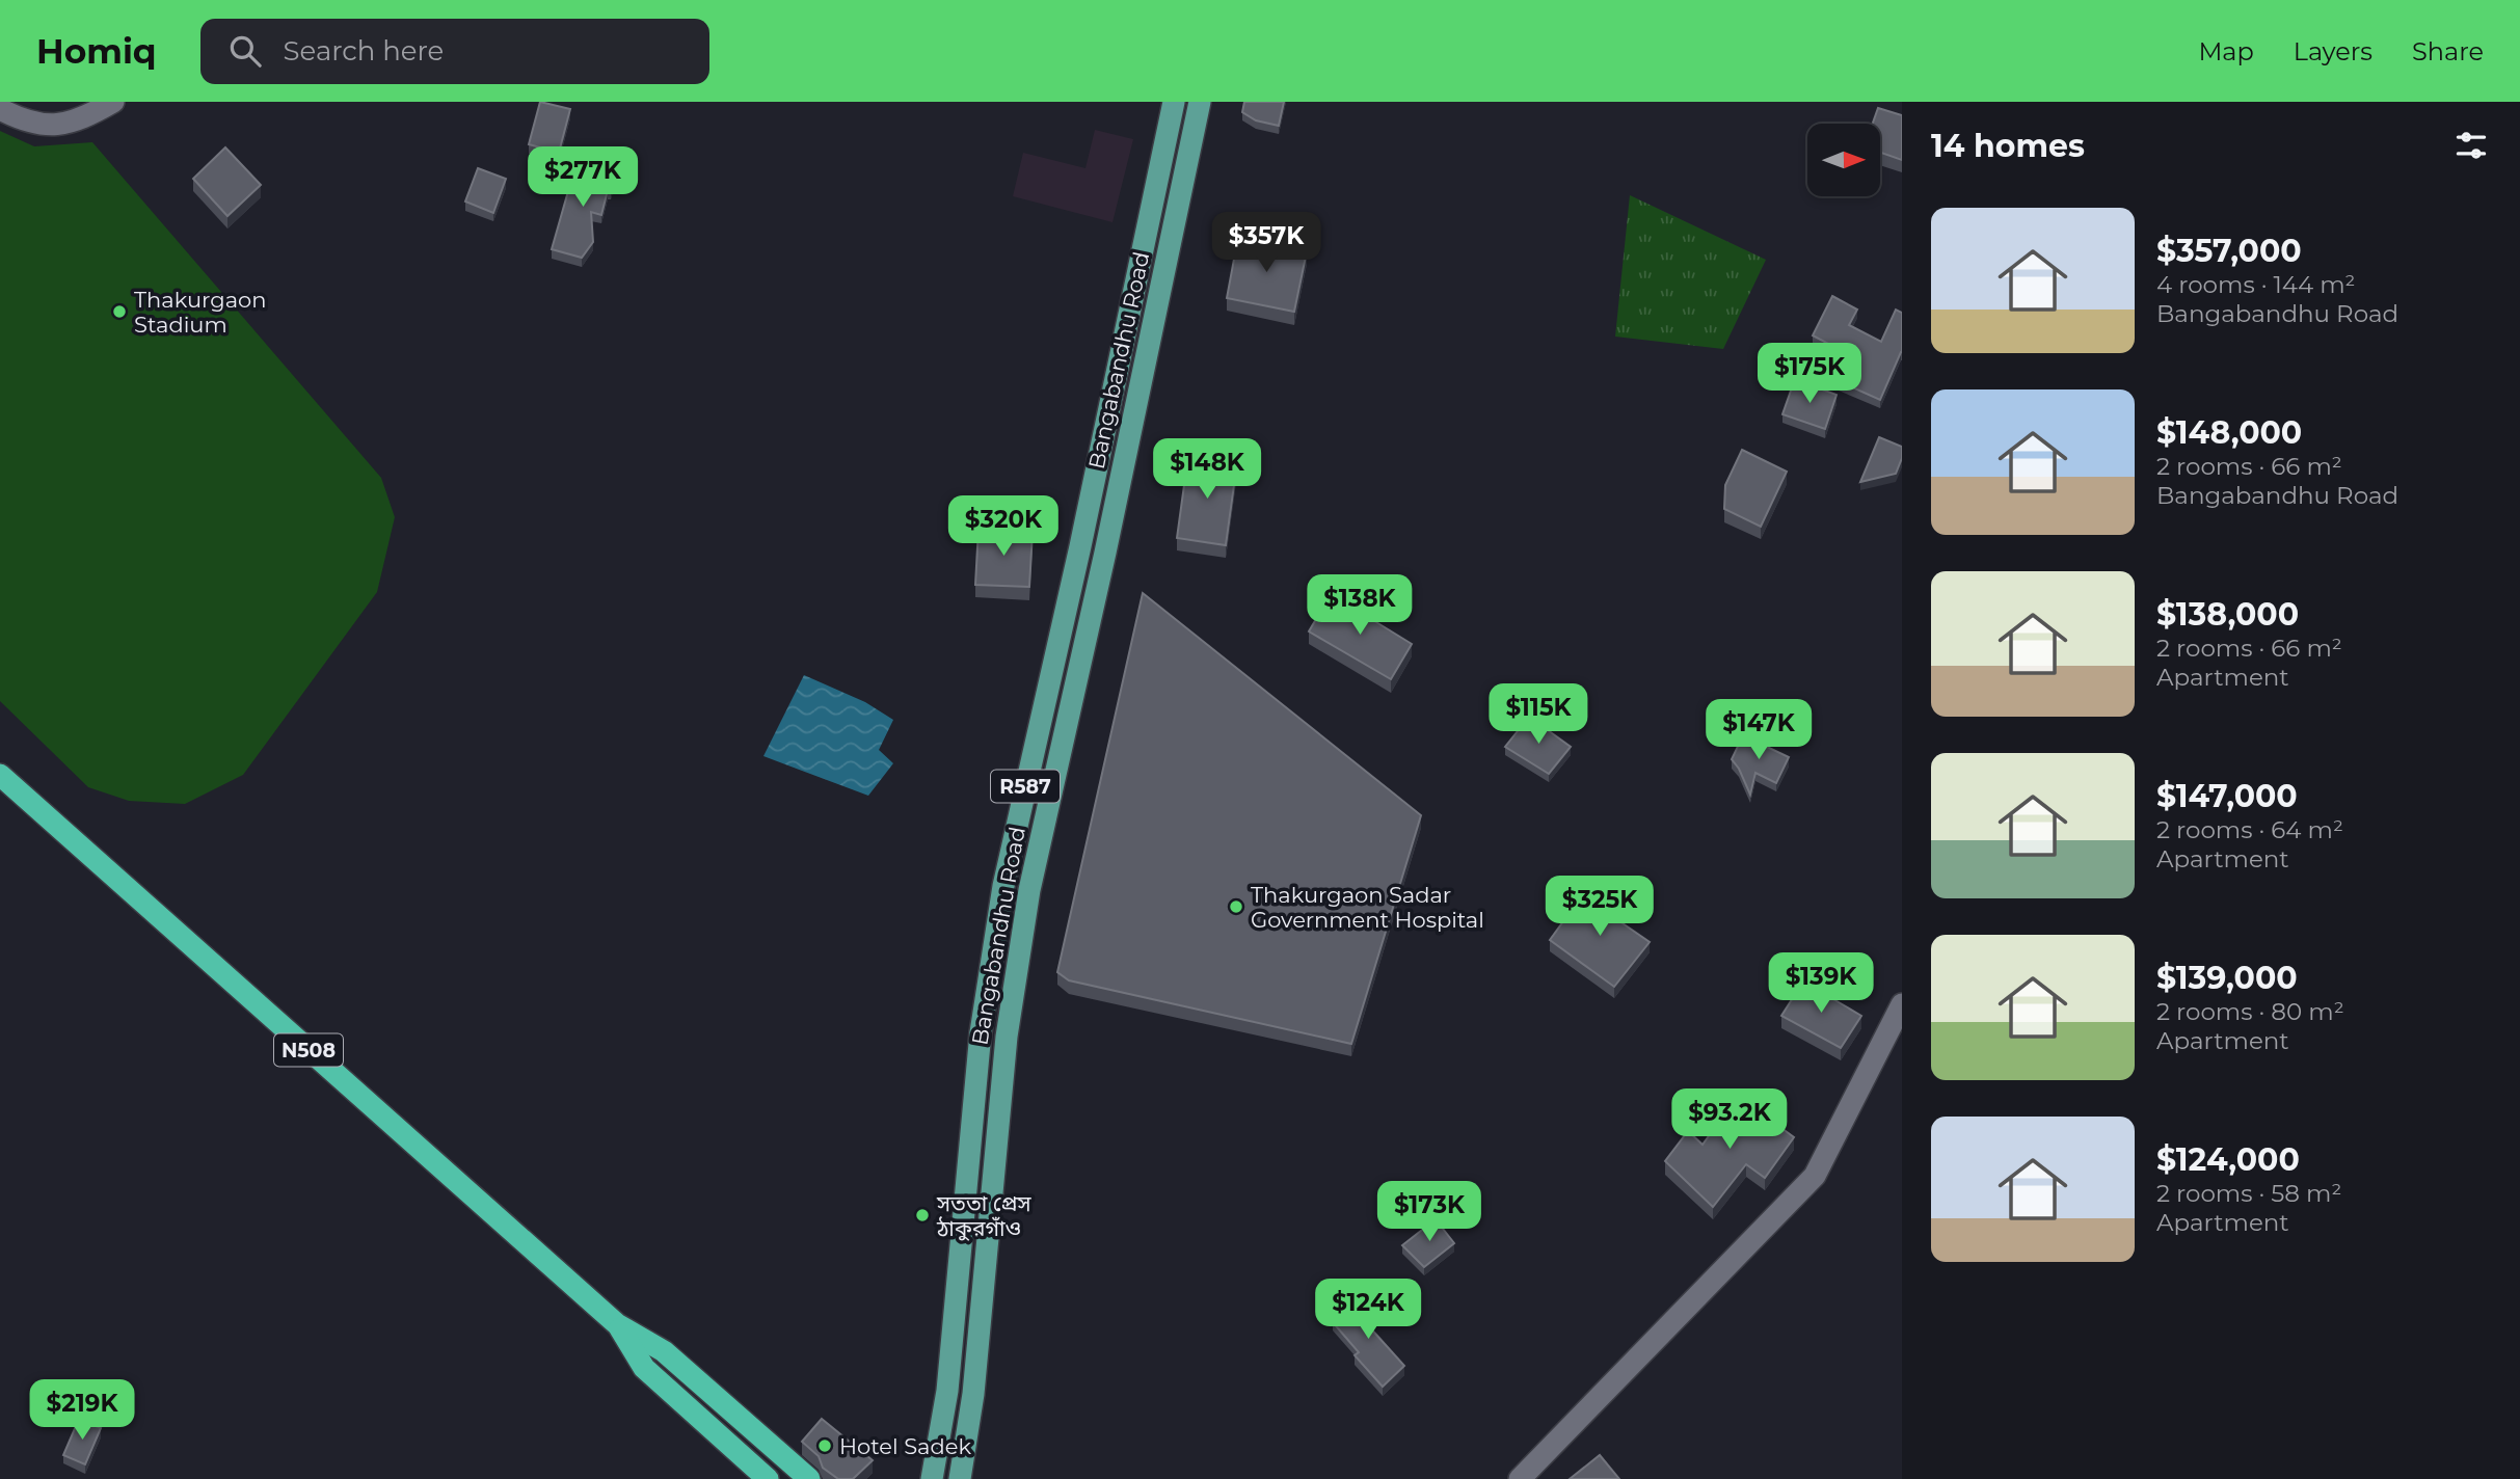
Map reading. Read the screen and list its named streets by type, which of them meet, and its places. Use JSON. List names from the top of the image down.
{
  "streets": {
    "highway": ["N508"],
    "main road": ["Bangabandhu Road", "R587"]
  },
  "places": [
    "Thakurgaon Stadium",
    "Thakurgaon Sadar Government Hospital",
    "সততা প্রেস ঠাকুরগাঁও",
    "Hotel Sadek"
  ],
  "north": "right",
  "page": {
    "header": "Homiq",
    "search": "Search here",
    "nav": ["Map", "Layers", "Share"],
    "heading": "14 homes",
    "price": [
      "$277K",
      "$357K",
      "$175K",
      "$148K",
      "$320K",
      "$138K",
      "$115K",
      "$147K",
      "$325K",
      "$139K",
      "$93.2K",
      "$173K",
      "$124K",
      "$219K"
    ],
    "list": [
      {
        "name": "$357,000",
        "note": "4 rooms · 144 m² · Bangabandhu Road"
      },
      {
        "name": "$148,000",
        "note": "2 rooms · 66 m² · Bangabandhu Road"
      },
      {
        "name": "$138,000",
        "note": "2 rooms · 66 m² · Apartment"
      },
      {
        "name": "$147,000",
        "note": "2 rooms · 64 m² · Apartment"
      },
      {
        "name": "$139,000",
        "note": "2 rooms · 80 m² · Apartment"
      },
      {
        "name": "$124,000",
        "note": "2 rooms · 58 m² · Apartment"
      }
    ]
  }
}
